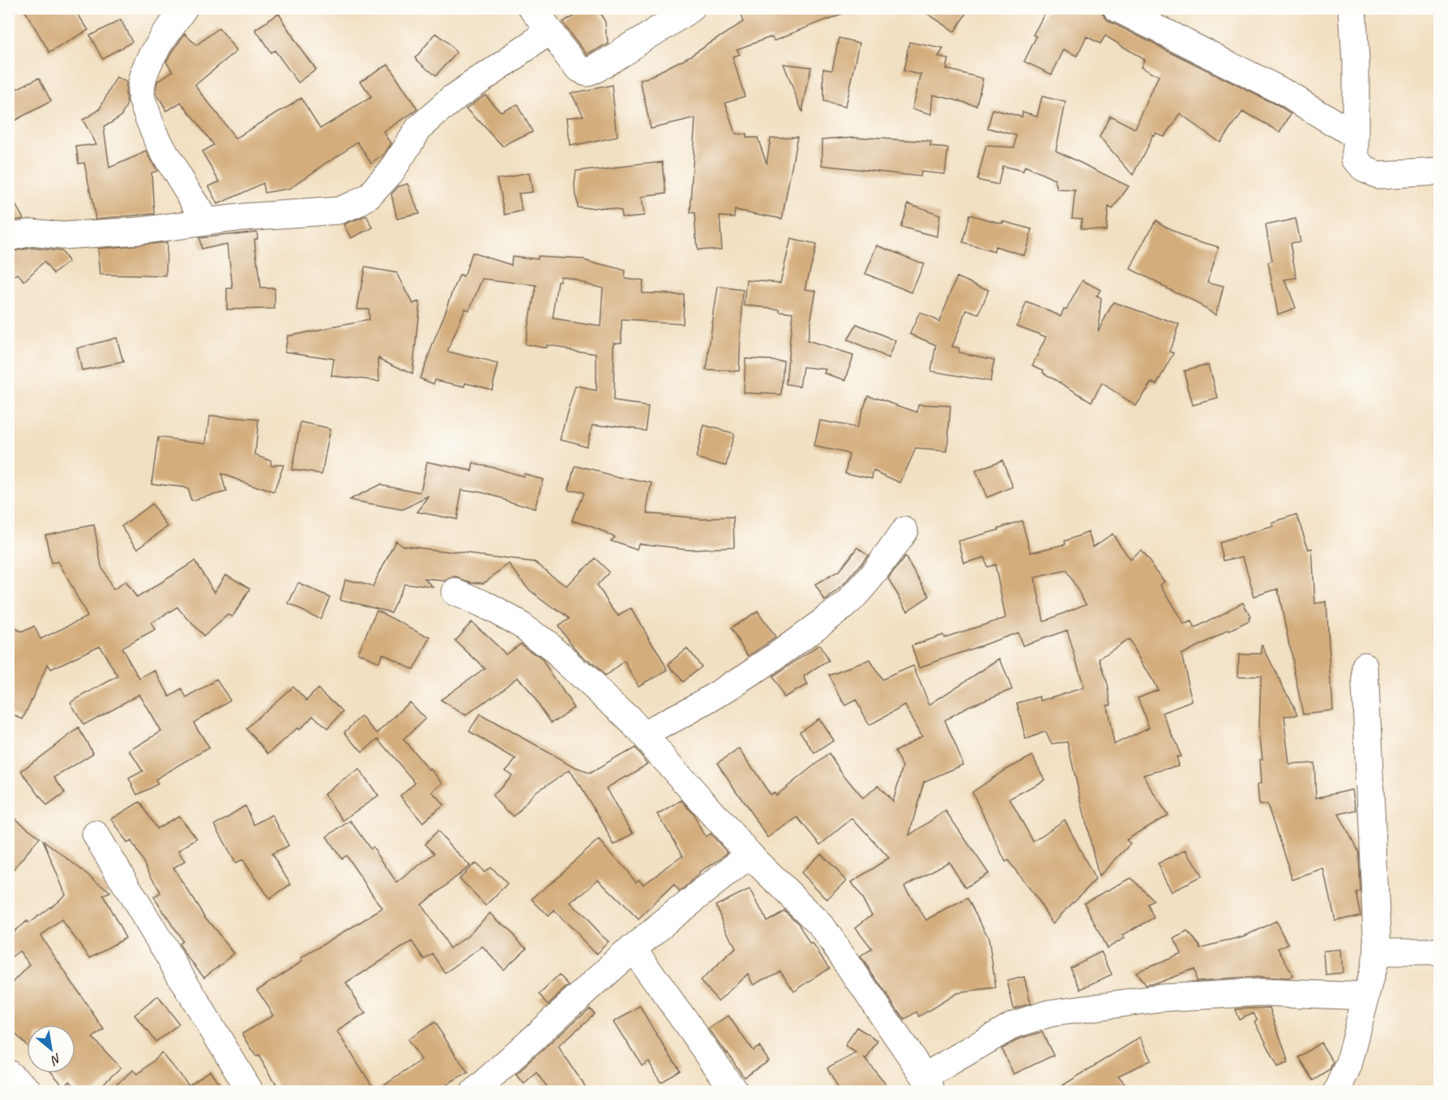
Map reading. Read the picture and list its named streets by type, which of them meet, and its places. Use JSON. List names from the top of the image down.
{
  "north": "bottom right"
}
